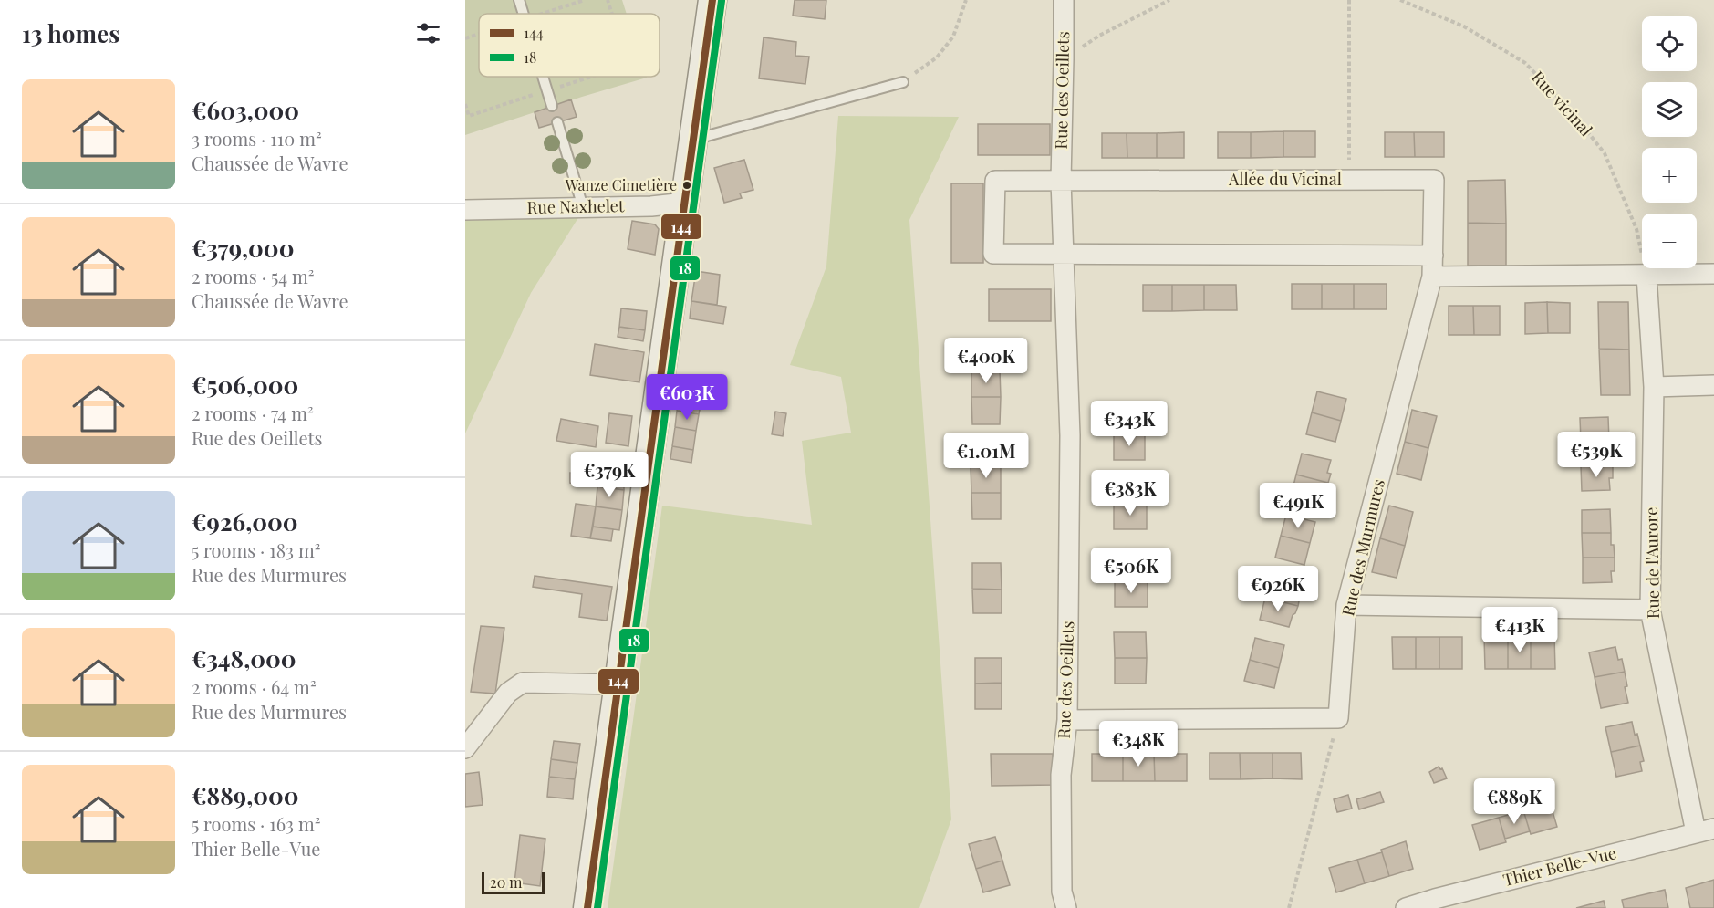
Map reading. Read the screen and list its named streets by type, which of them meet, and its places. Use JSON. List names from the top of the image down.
{
  "streets": {
    "street": [
      "Rue des Oeillets",
      "Allée du Vicinal",
      "Rue Naxhelet",
      "Rue des Murmures",
      "Rue de l'Aurore",
      "Thier Belle-Vue"
    ],
    "path": ["Rue vicinal"]
  },
  "crossings": [
    ["Rue des Oeillets", "Allée du Vicinal"],
    ["Rue vicinal", "Rue de l'Aurore"],
    ["Allée du Vicinal", "Rue des Murmures"],
    ["Rue de l'Aurore", "Thier Belle-Vue"]
  ],
  "places": ["Wanze Cimetière"],
  "lines": ["transit line 144", "transit line 18"],
  "legend": ["144", "18"],
  "scale_bar": "20 m",
  "page": {
    "heading": "13 homes",
    "map_buttons": ["+", "−"],
    "list": [
      {
        "name": "€603,000",
        "note": "3 rooms · 110 m² · Chaussée de Wavre"
      },
      {
        "name": "€379,000",
        "note": "2 rooms · 54 m² · Chaussée de Wavre"
      },
      {
        "name": "€506,000",
        "note": "2 rooms · 74 m² · Rue des Oeillets"
      },
      {
        "name": "€926,000",
        "note": "5 rooms · 183 m² · Rue des Murmures"
      },
      {
        "name": "€348,000",
        "note": "2 rooms · 64 m² · Rue des Murmures"
      },
      {
        "name": "€889,000",
        "note": "5 rooms · 163 m² · Thier Belle-Vue"
      }
    ],
    "price": [
      "€400K",
      "€603K",
      "€343K",
      "€539K",
      "€1.01M",
      "€379K",
      "€383K",
      "€491K",
      "€506K",
      "€926K",
      "€413K",
      "€348K",
      "€889K"
    ],
    "scale": "20 m"
  }
}
